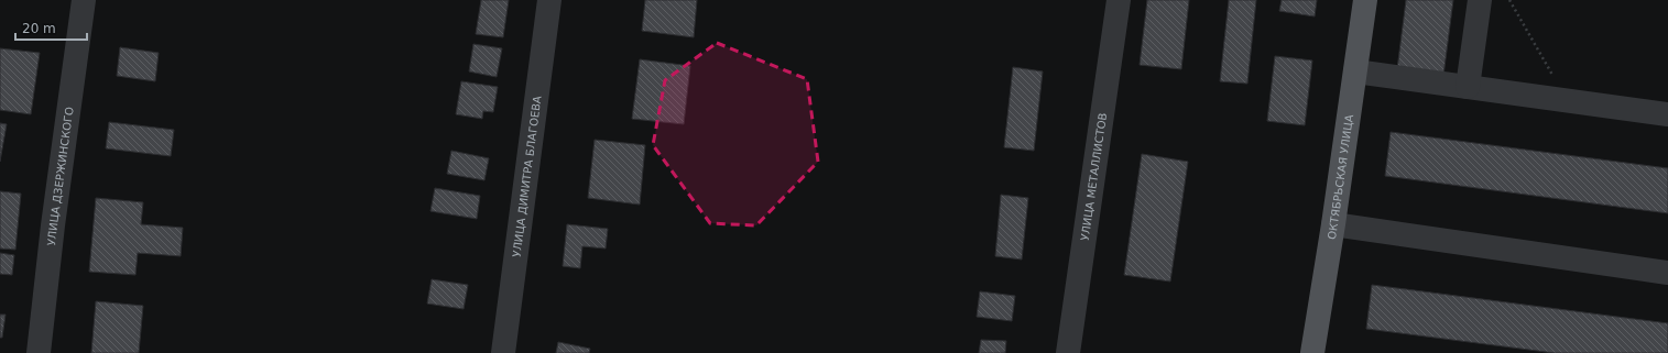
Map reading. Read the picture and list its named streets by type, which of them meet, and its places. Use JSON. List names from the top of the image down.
{
  "streets": {
    "main road": ["ОКТЯБРЬСКАЯ УЛИЦА"],
    "street": ["УЛИЦА ДЗЕРЖИНСКОГО", "УЛИЦА ДИМИТРА БЛАГОЕВА", "УЛИЦА МЕТАЛЛИСТОВ"]
  },
  "scale_bar": "20 m"
}
